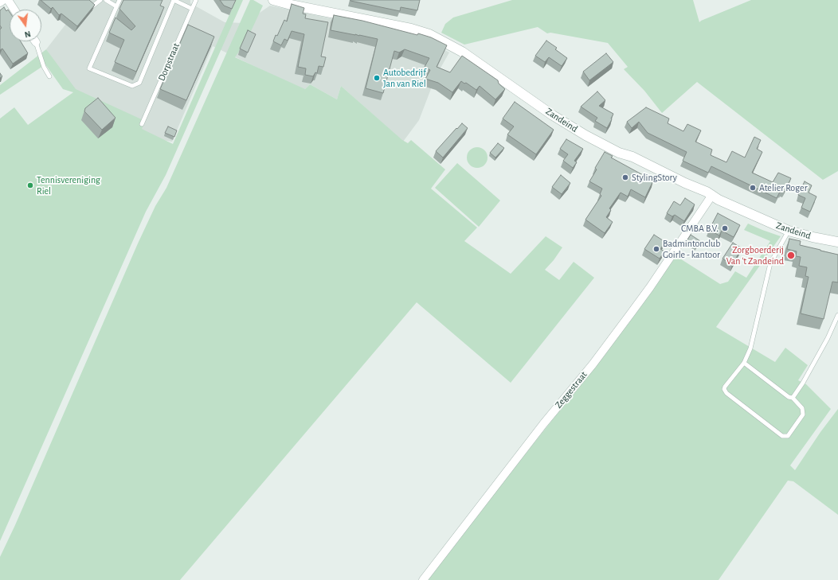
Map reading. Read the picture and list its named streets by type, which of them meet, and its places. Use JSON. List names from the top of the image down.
{
  "streets": {
    "street": ["Zandeind", "Zeggestraat"],
    "lane": ["Dorpstraat"]
  },
  "crossings": [
    ["Zandeind", "Zeggestraat"]
  ],
  "places": [
    "Autobedrijf Jan van Riel",
    "StylingStory",
    "Tennisvereniging Riel",
    "Atelier Roger",
    "CMBA B.V.",
    "Badmintonclub Goirle - kantoor",
    "Zorgboerderij Van 't Zandeind"
  ],
  "north": "bottom"
}
